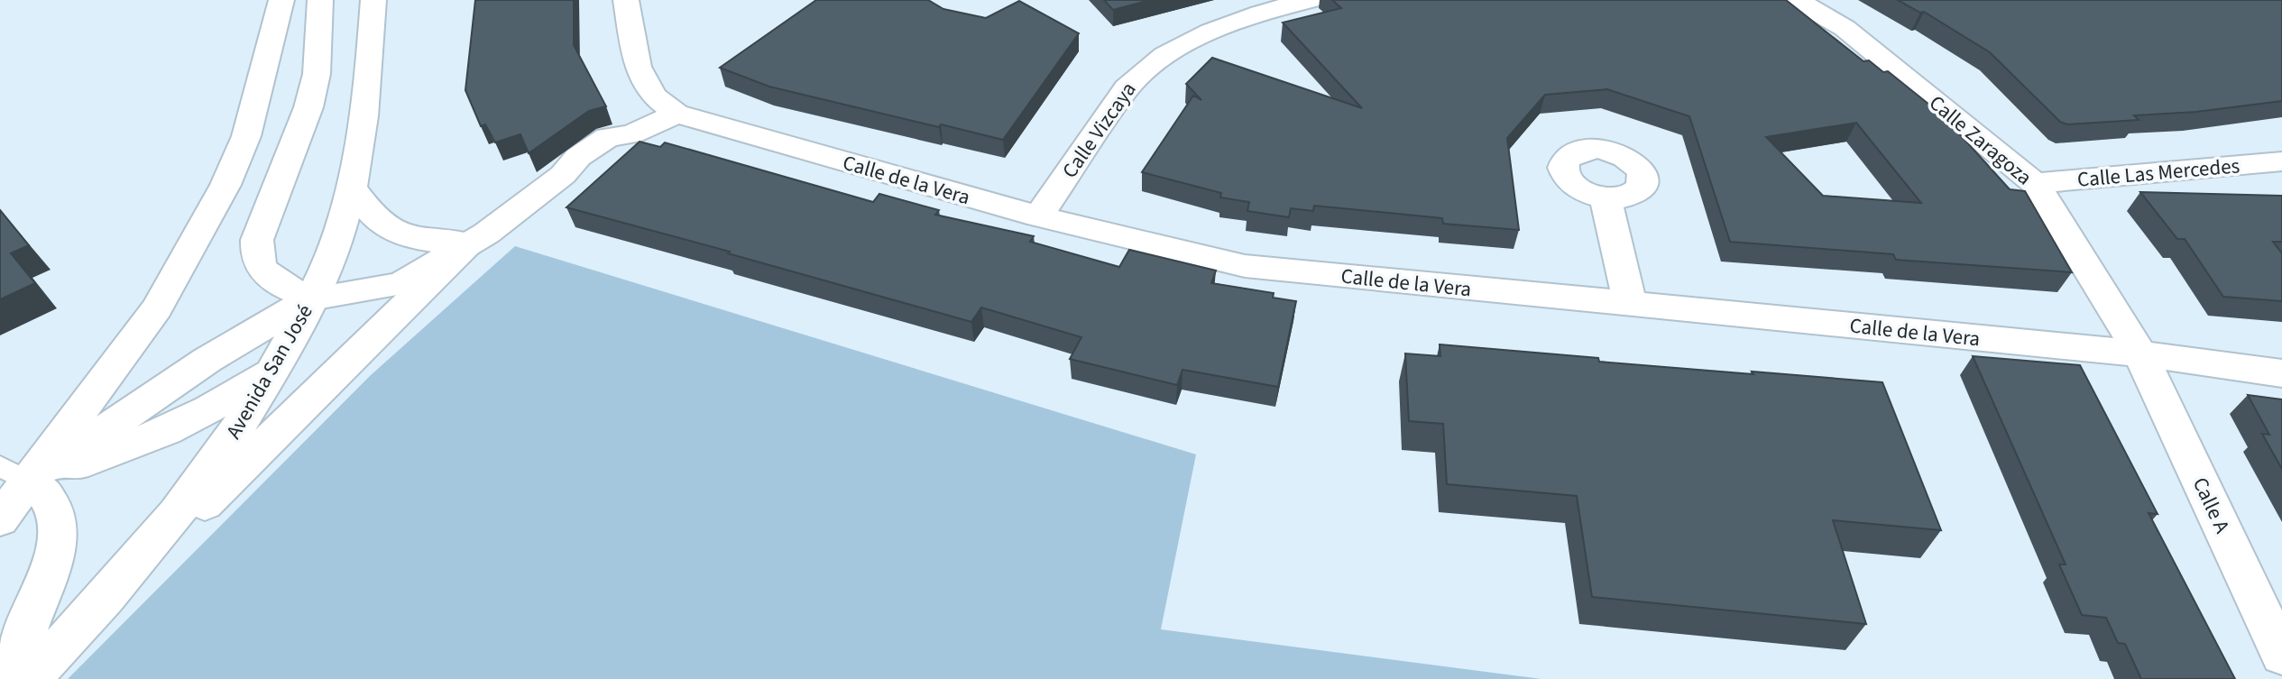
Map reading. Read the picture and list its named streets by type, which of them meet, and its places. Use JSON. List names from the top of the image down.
{
  "streets": {
    "street": [
      "Calle Vizcaya",
      "Calle Zaragoza",
      "Calle Las Mercedes",
      "Calle de la Vera",
      "Avenida San José",
      "Calle A"
    ]
  },
  "crossings": [
    ["Calle Vizcaya", "Calle de la Vera"],
    ["Calle Zaragoza", "Calle Las Mercedes"],
    ["Calle Zaragoza", "Calle de la Vera"],
    ["Calle Zaragoza", "Calle A"],
    ["Calle de la Vera", "Calle A"]
  ]
}
